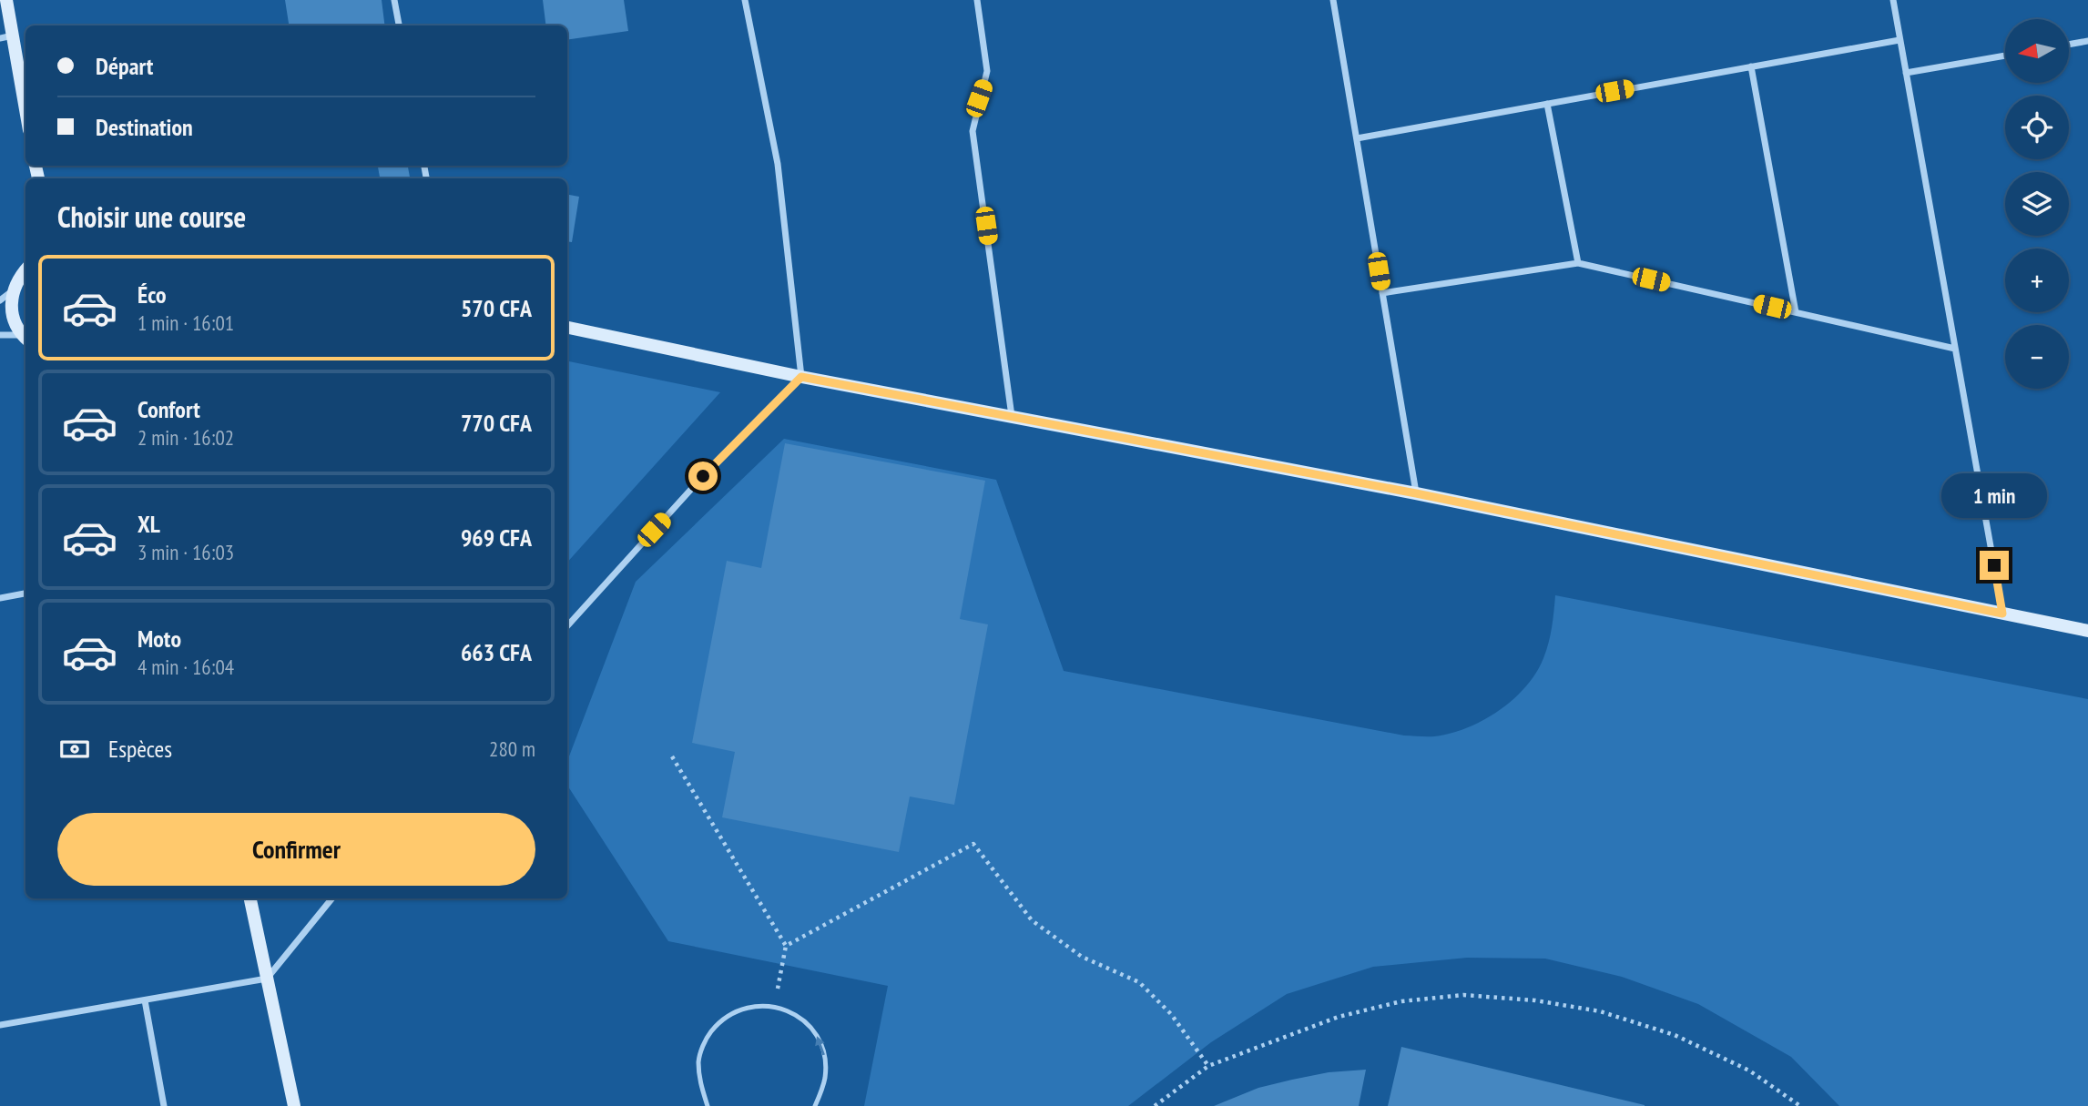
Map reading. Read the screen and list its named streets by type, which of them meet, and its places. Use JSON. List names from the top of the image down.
{
  "north": "left",
  "page": {
    "map_buttons": ["+", "−"],
    "banner": ["Départ", "Destination"],
    "heading": "Choisir une course",
    "list": [
      {
        "name": "Éco",
        "note": "1 min · 16:01",
        "value": "570 CFA"
      },
      {
        "name": "Confort",
        "note": "2 min · 16:02",
        "value": "770 CFA"
      },
      {
        "name": "XL",
        "note": "3 min · 16:03",
        "value": "969 CFA"
      },
      {
        "name": "Moto",
        "note": "4 min · 16:04",
        "value": "663 CFA"
      }
    ],
    "bubble": "1 min",
    "pay": ["Espèces", "280 m"],
    "buttons": "Confirmer"
  }
}
